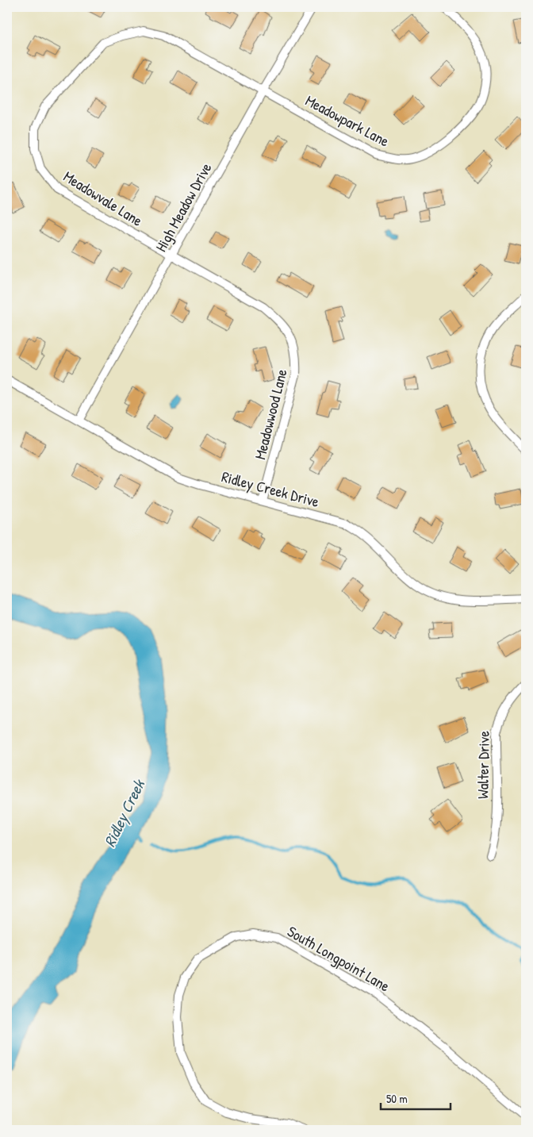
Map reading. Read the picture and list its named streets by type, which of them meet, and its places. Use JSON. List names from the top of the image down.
{
  "streets": {
    "street": [
      "Meadowpark Lane",
      "Meadowvale Lane",
      "High Meadow Drive",
      "Meadowwood Lane",
      "Ridley Creek Drive",
      "Walter Drive",
      "South Longpoint Lane"
    ]
  },
  "crossings": [
    ["Meadowpark Lane", "Meadowvale Lane"],
    ["Meadowpark Lane", "High Meadow Drive"],
    ["Meadowvale Lane", "High Meadow Drive"],
    ["Meadowvale Lane", "Meadowwood Lane"],
    ["High Meadow Drive", "Meadowwood Lane"],
    ["High Meadow Drive", "Ridley Creek Drive"],
    ["Meadowwood Lane", "Ridley Creek Drive"]
  ],
  "water": ["Ridley Creek"],
  "scale_bar": "50 m"
}
